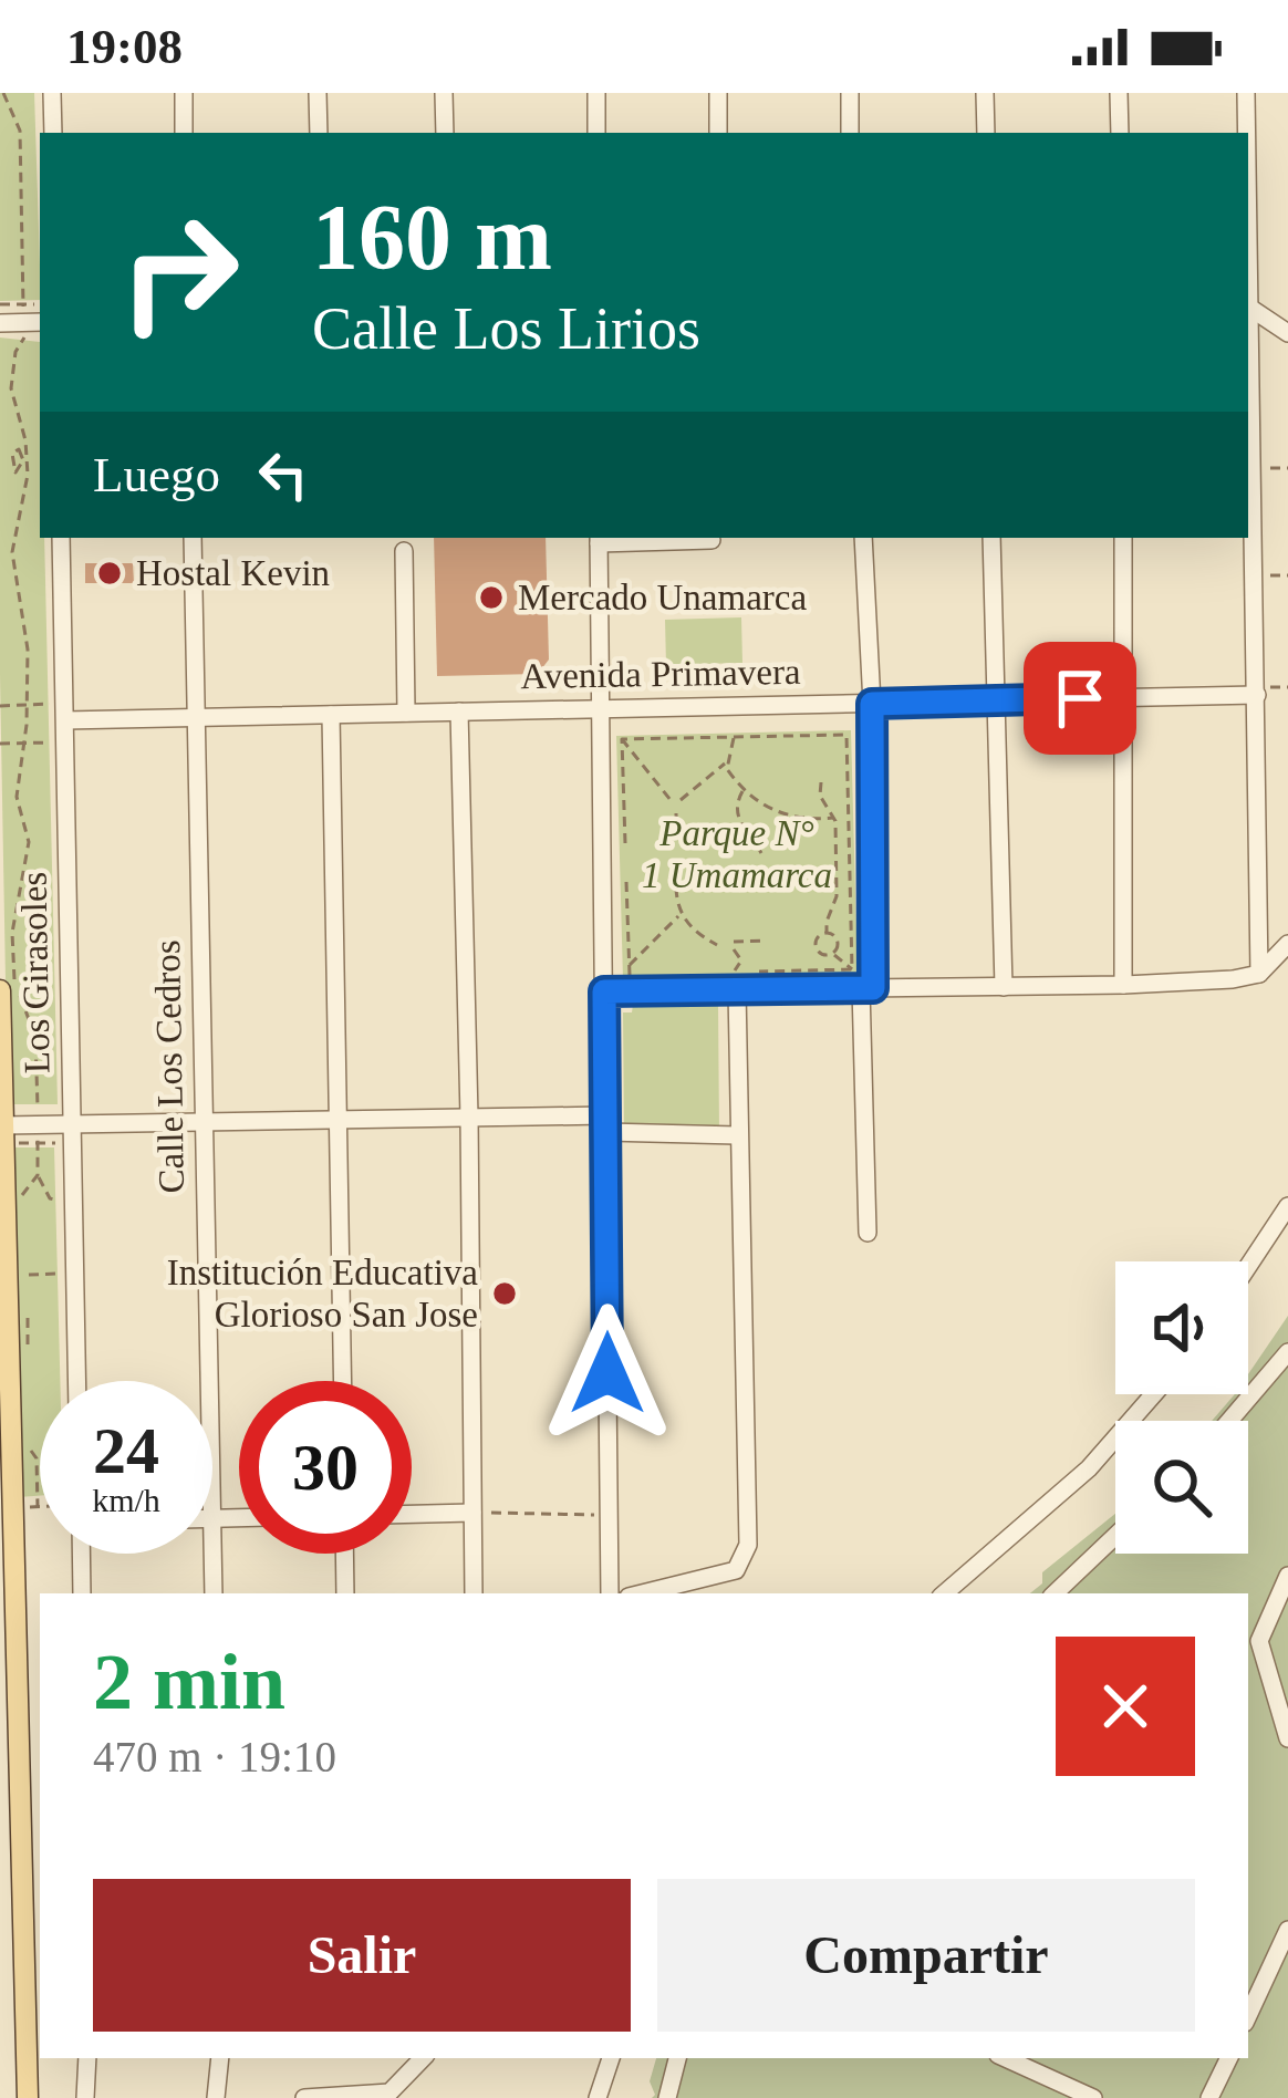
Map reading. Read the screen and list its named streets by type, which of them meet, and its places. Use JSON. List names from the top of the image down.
{
  "streets": {
    "street": ["Avenida Primavera", "Los Girasoles", "Calle Los Cedros"]
  },
  "crossings": [
    ["Avenida Primavera", "Los Girasoles"],
    ["Avenida Primavera", "Calle Los Cedros"]
  ],
  "parks": ["Parque N° 1 Umamarca"],
  "places": ["Hostal Kevin", "Mercado Unamarca", "Institución Educativa Glorioso San Jose"],
  "page": {
    "status": "19:08",
    "turn": ["160 m", "Calle Los Lirios"],
    "then": "Luego",
    "speed": "24 km/h",
    "limit": "30",
    "heading": ["2 min", "470 m · 19:10"],
    "buttons": ["Salir", "Compartir"]
  }
}
